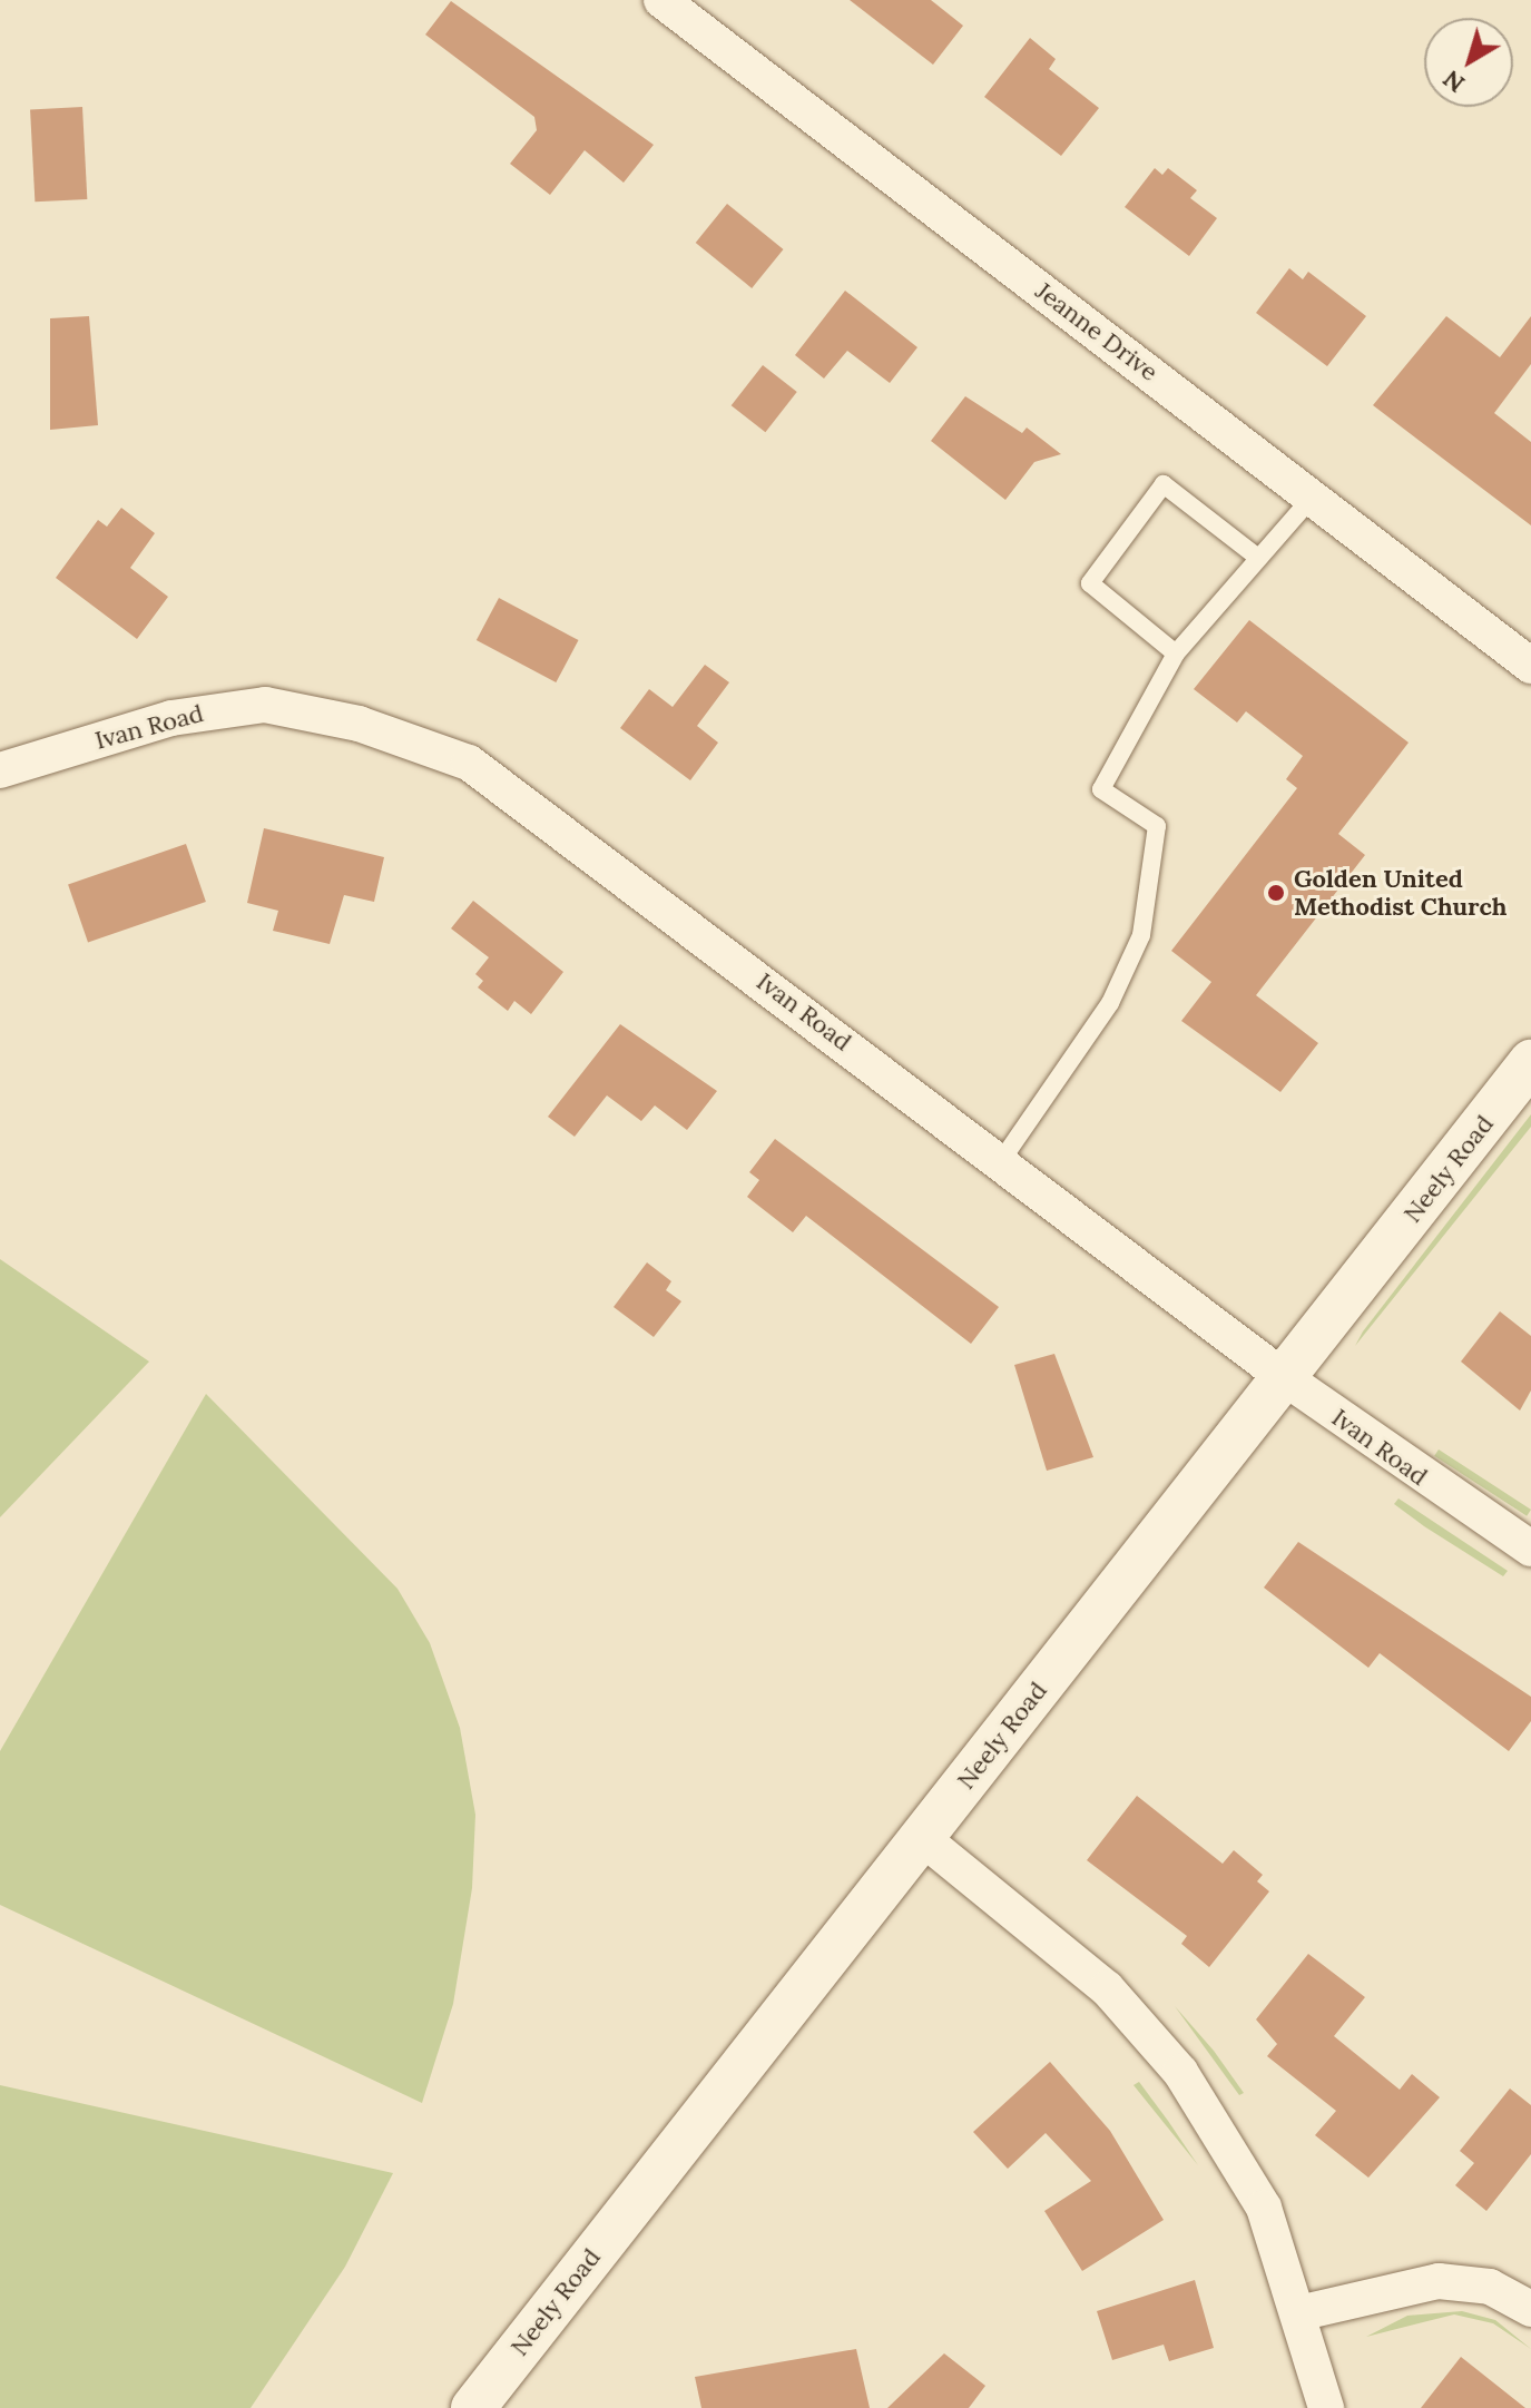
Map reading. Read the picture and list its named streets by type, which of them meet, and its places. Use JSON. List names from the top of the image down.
{
  "streets": {
    "street": ["Jeanne Drive", "Ivan Road", "Neely Road"]
  },
  "crossings": [
    ["Ivan Road", "Neely Road"]
  ],
  "places": ["Golden United Methodist Church"],
  "north": "bottom left"
}
